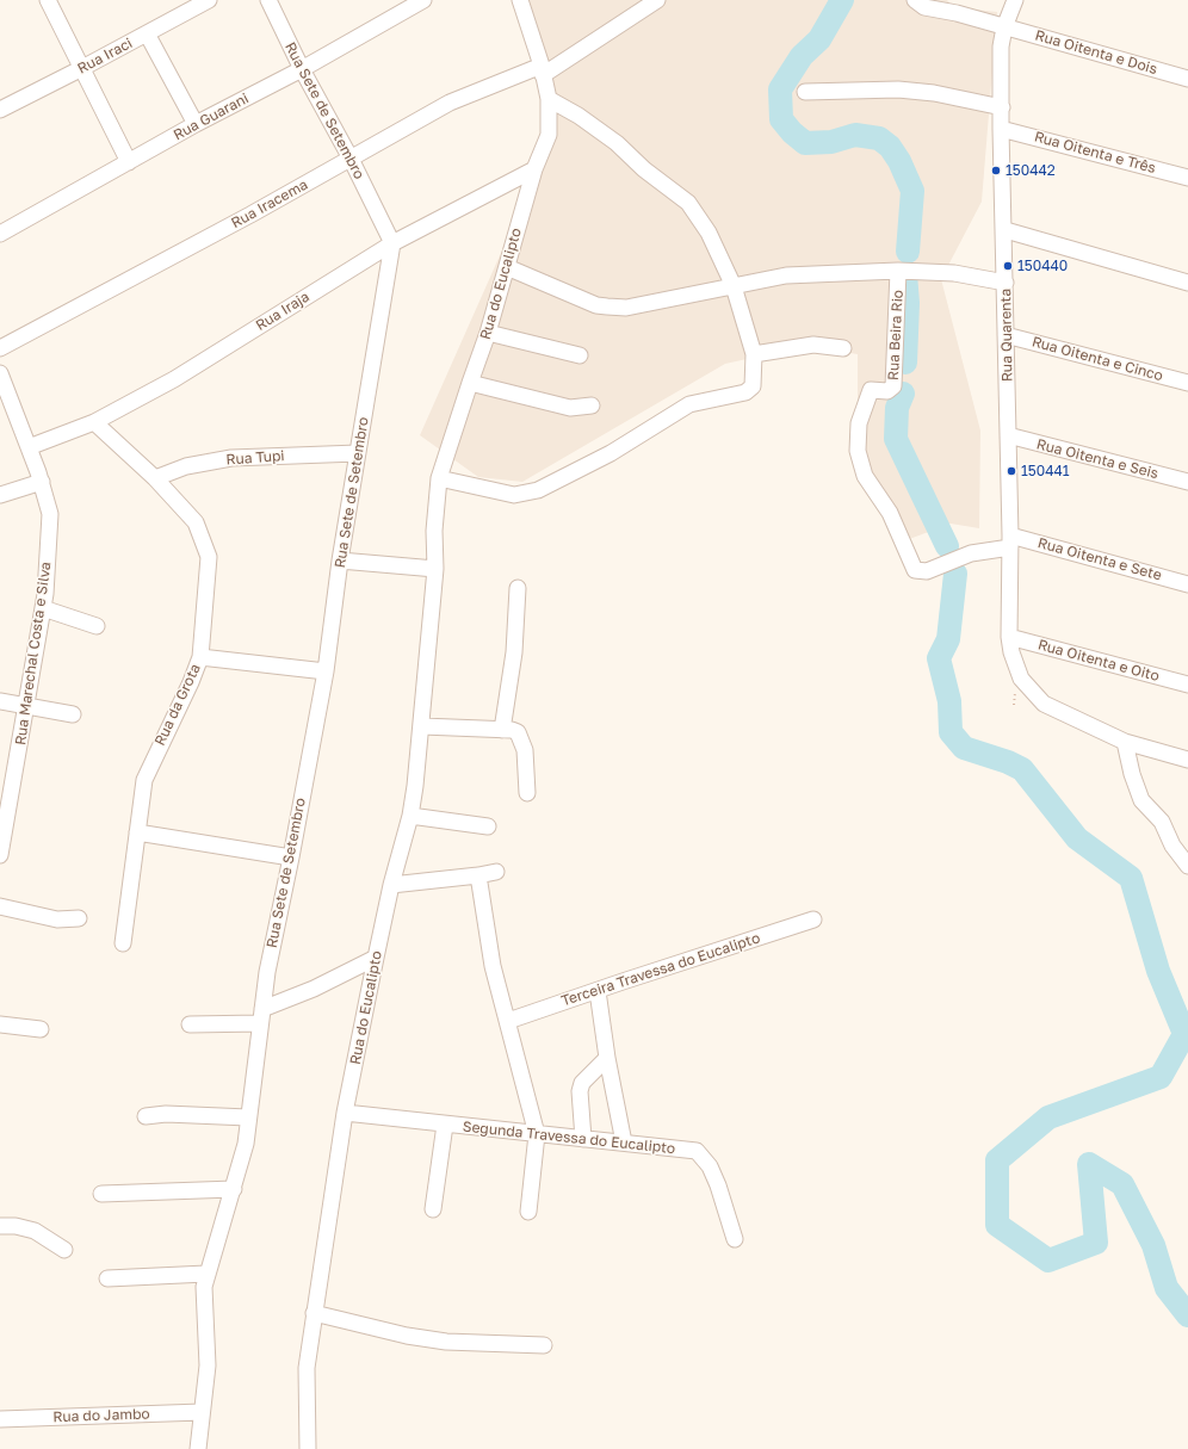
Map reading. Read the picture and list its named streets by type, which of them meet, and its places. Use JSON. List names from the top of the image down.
{
  "streets": {
    "street": [
      "Rua Oitenta e Dois",
      "Rua Iraci",
      "Rua Sete de Setembro",
      "Rua Guarani",
      "Rua Oitenta e Três",
      "Rua Iracema",
      "Rua do Eucalipto",
      "Rua Iraja",
      "Rua Beira Rio",
      "Rua Quarenta",
      "Rua Oitenta e Cinco",
      "Rua Tupi",
      "Rua Oitenta e Seis",
      "Rua Oitenta e Sete",
      "Rua Marechal Costa e Silva",
      "Rua Oitenta e Oito",
      "Rua da Grota",
      "Terceira Travessa do Eucalipto",
      "Segunda Travessa do Eucalipto",
      "Rua do Jambo"
    ]
  },
  "crossings": [
    ["Rua Oitenta e Dois", "Rua Quarenta"],
    ["Rua Sete de Setembro", "Rua Guarani"],
    ["Rua Sete de Setembro", "Rua Iracema"],
    ["Rua Sete de Setembro", "Rua Iraja"],
    ["Rua Sete de Setembro", "Rua Tupi"],
    ["Rua Sete de Setembro", "Rua do Jambo"],
    ["Rua Oitenta e Três", "Rua Quarenta"],
    ["Rua Iracema", "Rua do Eucalipto"],
    ["Rua do Eucalipto", "Rua Iraja"],
    ["Rua do Eucalipto", "Segunda Travessa do Eucalipto"],
    ["Rua Iraja", "Rua Marechal Costa e Silva"],
    ["Rua Iraja", "Rua da Grota"],
    ["Rua Beira Rio", "Rua Quarenta"],
    ["Rua Beira Rio", "Rua Oitenta e Sete"],
    ["Rua Quarenta", "Rua Oitenta e Cinco"],
    ["Rua Quarenta", "Rua Oitenta e Seis"],
    ["Rua Quarenta", "Rua Oitenta e Sete"],
    ["Rua Quarenta", "Rua Oitenta e Oito"],
    ["Rua Tupi", "Rua da Grota"]
  ],
  "places": ["150442", "150440", "150441"]
}
